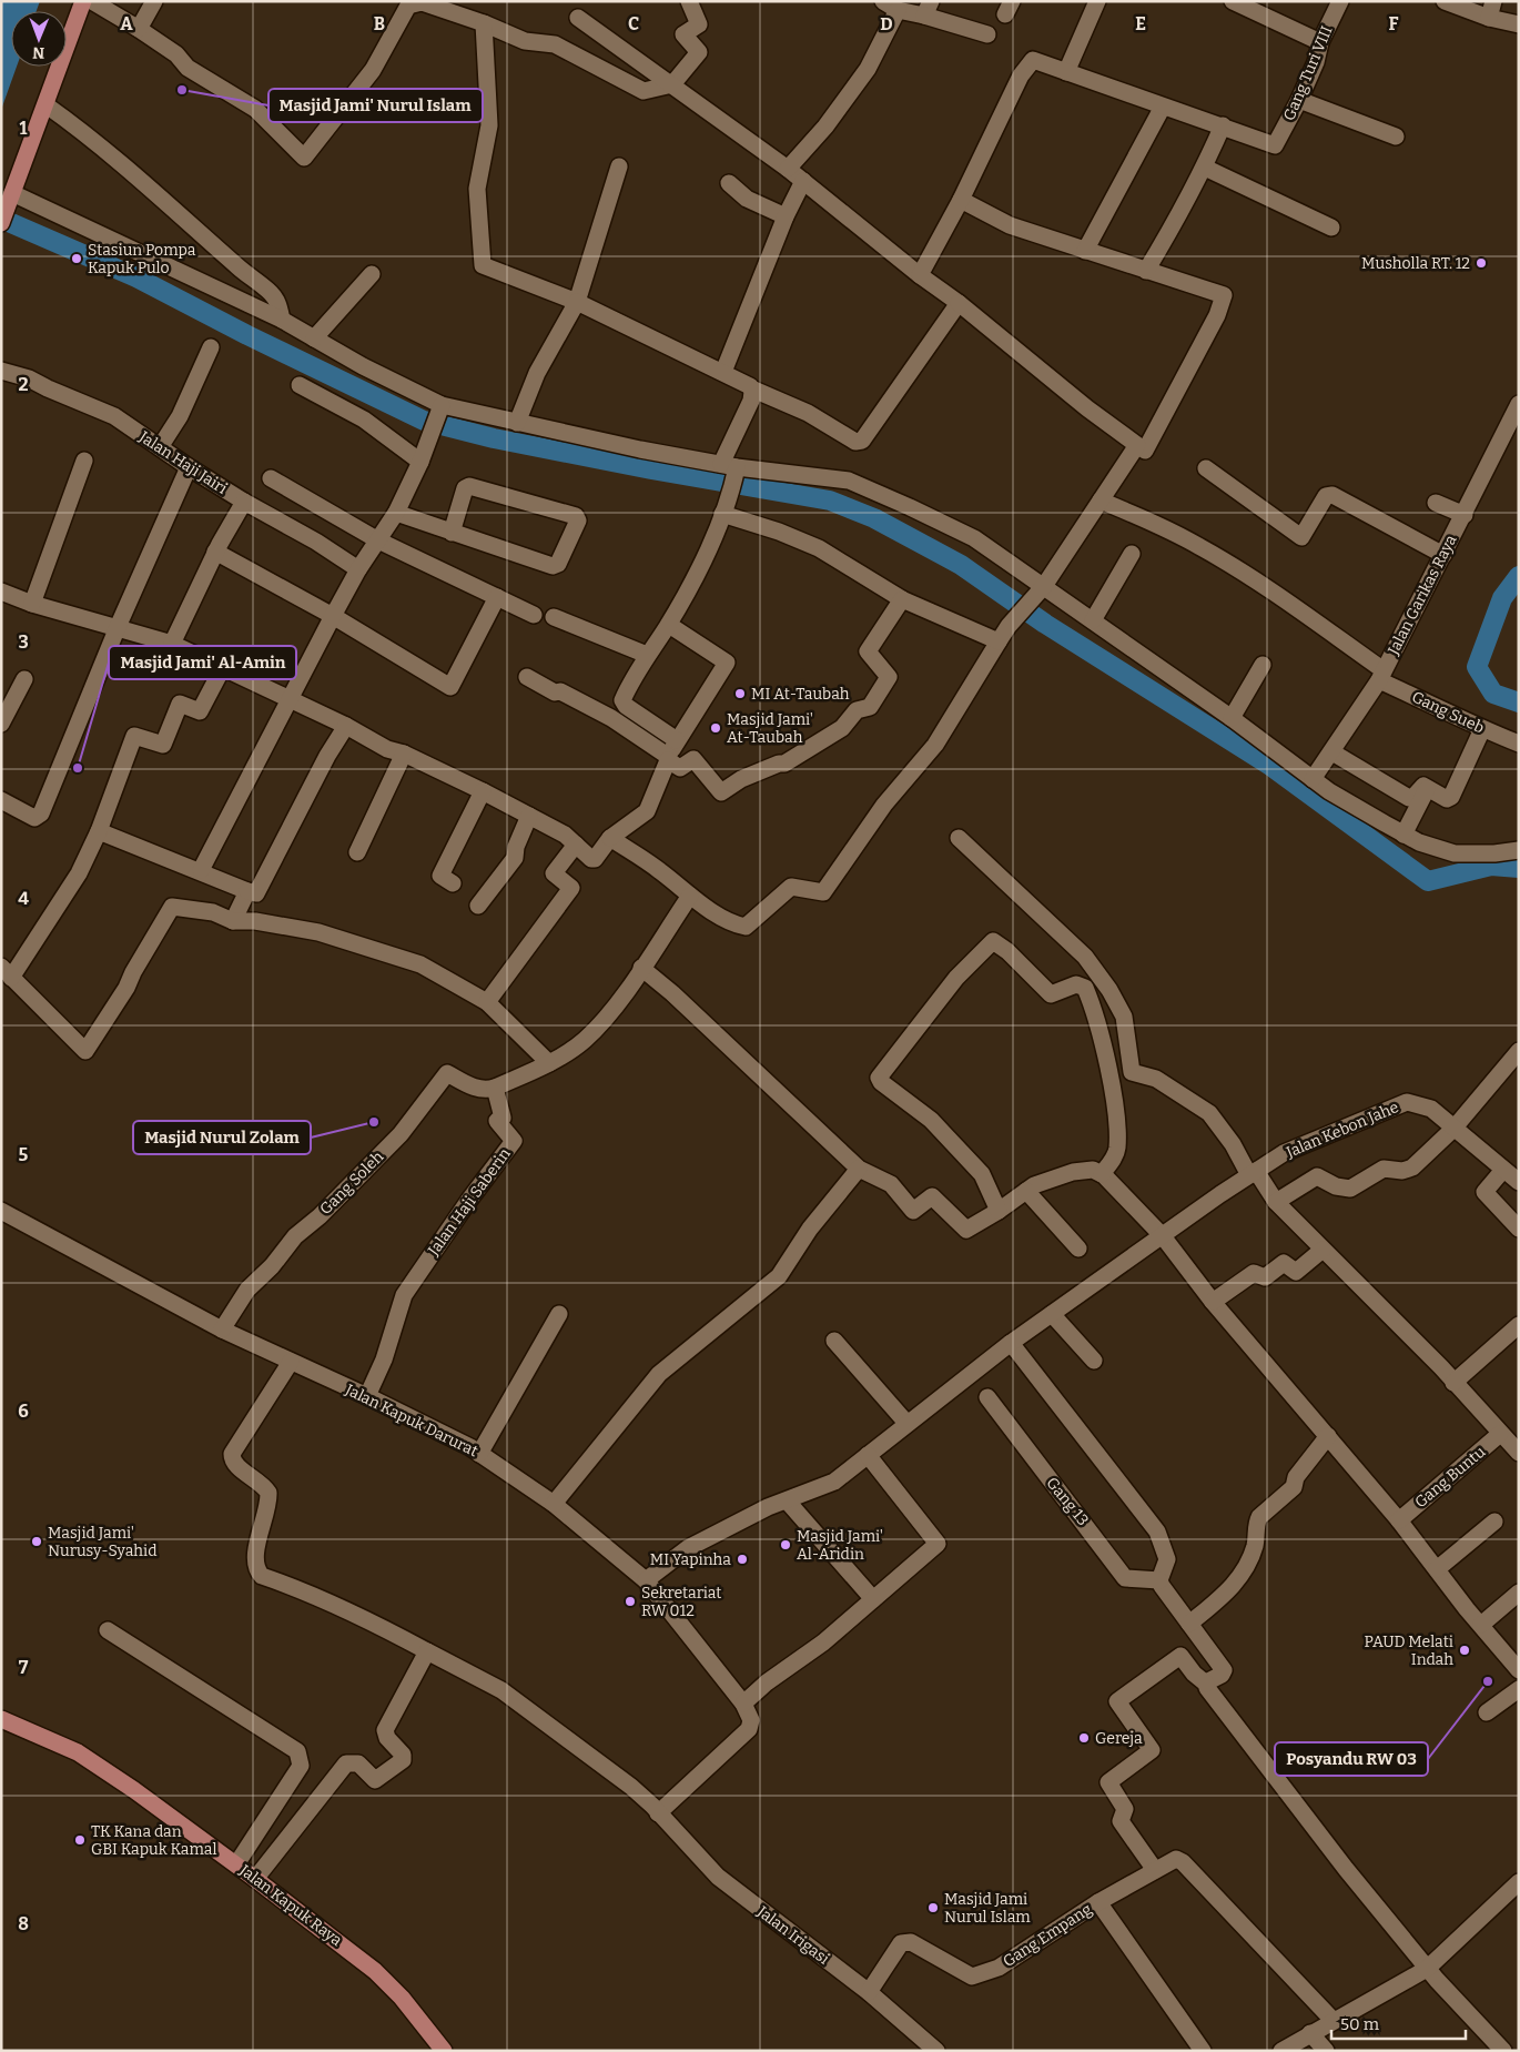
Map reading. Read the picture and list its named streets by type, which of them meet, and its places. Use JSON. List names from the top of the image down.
{
  "streets": {
    "main road": ["Jalan Kapuk Raya"],
    "street": [
      "Gang Turi VIII",
      "Jalan Haji Jairi",
      "Jalan Garikas Raya",
      "Gang Sueb",
      "Jalan Kebon Jahe",
      "Gang Soleh",
      "Jalan Haji Saberin",
      "Jalan Kapuk Darurat",
      "Gang Buntu",
      "Gang 13",
      "Jalan Irigasi",
      "Gang Empang"
    ]
  },
  "crossings": [
    ["Jalan Garikas Raya", "Gang Sueb"],
    ["Jalan Kebon Jahe", "Jalan Kapuk Darurat"],
    ["Gang Soleh", "Jalan Haji Saberin"],
    ["Gang Soleh", "Jalan Kapuk Darurat"],
    ["Jalan Haji Saberin", "Jalan Kapuk Darurat"],
    ["Jalan Kapuk Darurat", "Jalan Irigasi"],
    ["Jalan Irigasi", "Gang Empang"]
  ],
  "places": [
    "Masjid Jami' Nurul Islam",
    "Stasiun Pompa Kapuk Pulo",
    "Musholla RT. 12",
    "MI At-Taubah",
    "Masjid Jami' At-Taubah",
    "Masjid Jami' Al-Amin",
    "Masjid Nurul Zolam",
    "Masjid Jami' Nurusy-Syahid",
    "Masjid Jami' Al-Aridin",
    "MI Yapinha",
    "Sekretariat RW 012",
    "PAUD Melati Indah",
    "Posyandu RW 03",
    "Gereja",
    "TK Kana dan GBI Kapuk Kamal",
    "Masjid Jami Nurul Islam"
  ],
  "scale_bar": "50 m",
  "north": "bottom",
  "grid": {
    "columns": [
      "A",
      "B",
      "C",
      "D",
      "E",
      "F"
    ],
    "rows": [
      "1",
      "2",
      "3",
      "4",
      "5",
      "6",
      "7",
      "8"
    ]
  }
}
